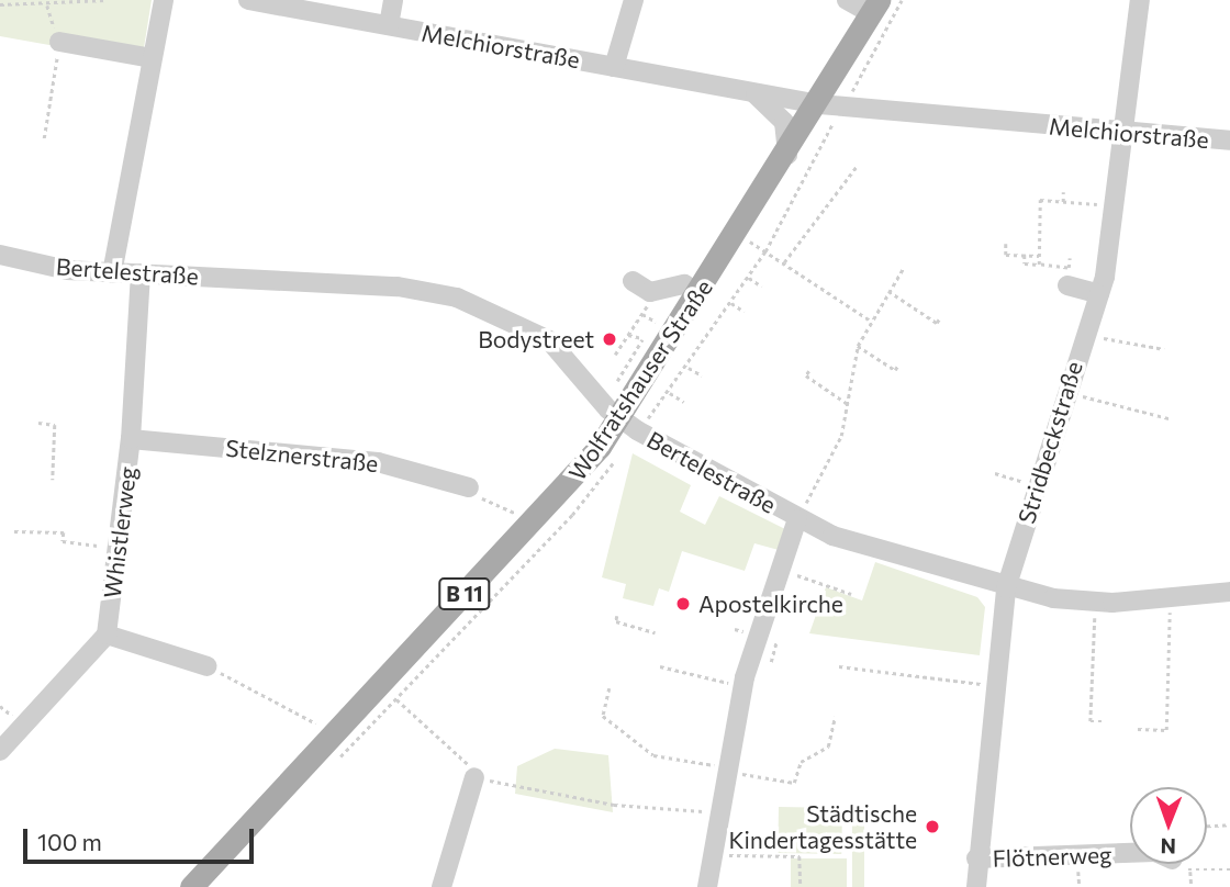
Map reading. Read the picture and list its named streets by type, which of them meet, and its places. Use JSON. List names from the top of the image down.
{
  "streets": {
    "main road": ["Wolfratshauser Straße", "B 11"],
    "street": [
      "Melchiorstraße",
      "Bertelestraße",
      "Stridbeckstraße",
      "Stelznerstraße",
      "Whistlerweg",
      "Flötnerweg"
    ]
  },
  "crossings": [
    ["Melchiorstraße", "Wolfratshauser Straße"],
    ["Melchiorstraße", "Stridbeckstraße"],
    ["Bertelestraße", "Wolfratshauser Straße"],
    ["Bertelestraße", "Stridbeckstraße"],
    ["Bertelestraße", "Whistlerweg"],
    ["Stridbeckstraße", "Flötnerweg"],
    ["Stelznerstraße", "Whistlerweg"]
  ],
  "places": ["Bodystreet", "Apostelkirche", "Städtische Kindertagesstätte"],
  "scale_bar": "100 m",
  "north": "bottom"
}
